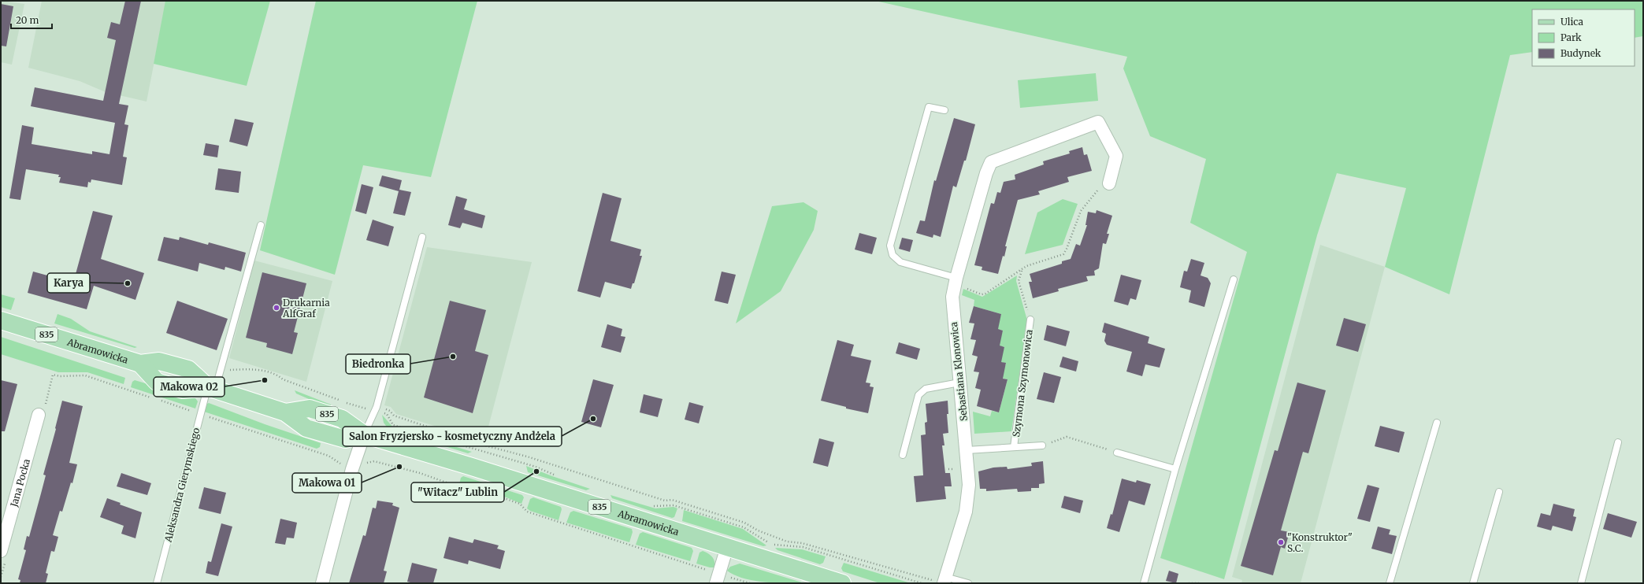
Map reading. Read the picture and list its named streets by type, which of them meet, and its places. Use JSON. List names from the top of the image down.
{
  "streets": {
    "main road": ["835", "Abramowicka"],
    "street": ["Sebastiana Klonowica", "Jana Pocka"],
    "lane": ["Szymona Szymonowica", "Aleksandra Gierymskiego"]
  },
  "crossings": [
    ["Abramowicka", "Aleksandra Gierymskiego"],
    ["Sebastiana Klonowica", "Szymona Szymonowica"]
  ],
  "places": [
    "Karya",
    "Drukarnia AlfGraf",
    "Biedronka",
    "Makowa 02",
    "Salon Fryzjersko - kosmetyczny Andżela",
    "Makowa 01",
    "\"Witacz\" Lublin",
    "\"Konstruktor\" S.C."
  ],
  "legend": ["Ulica", "Park", "Budynek"],
  "scale_bar": "20 m"
}
